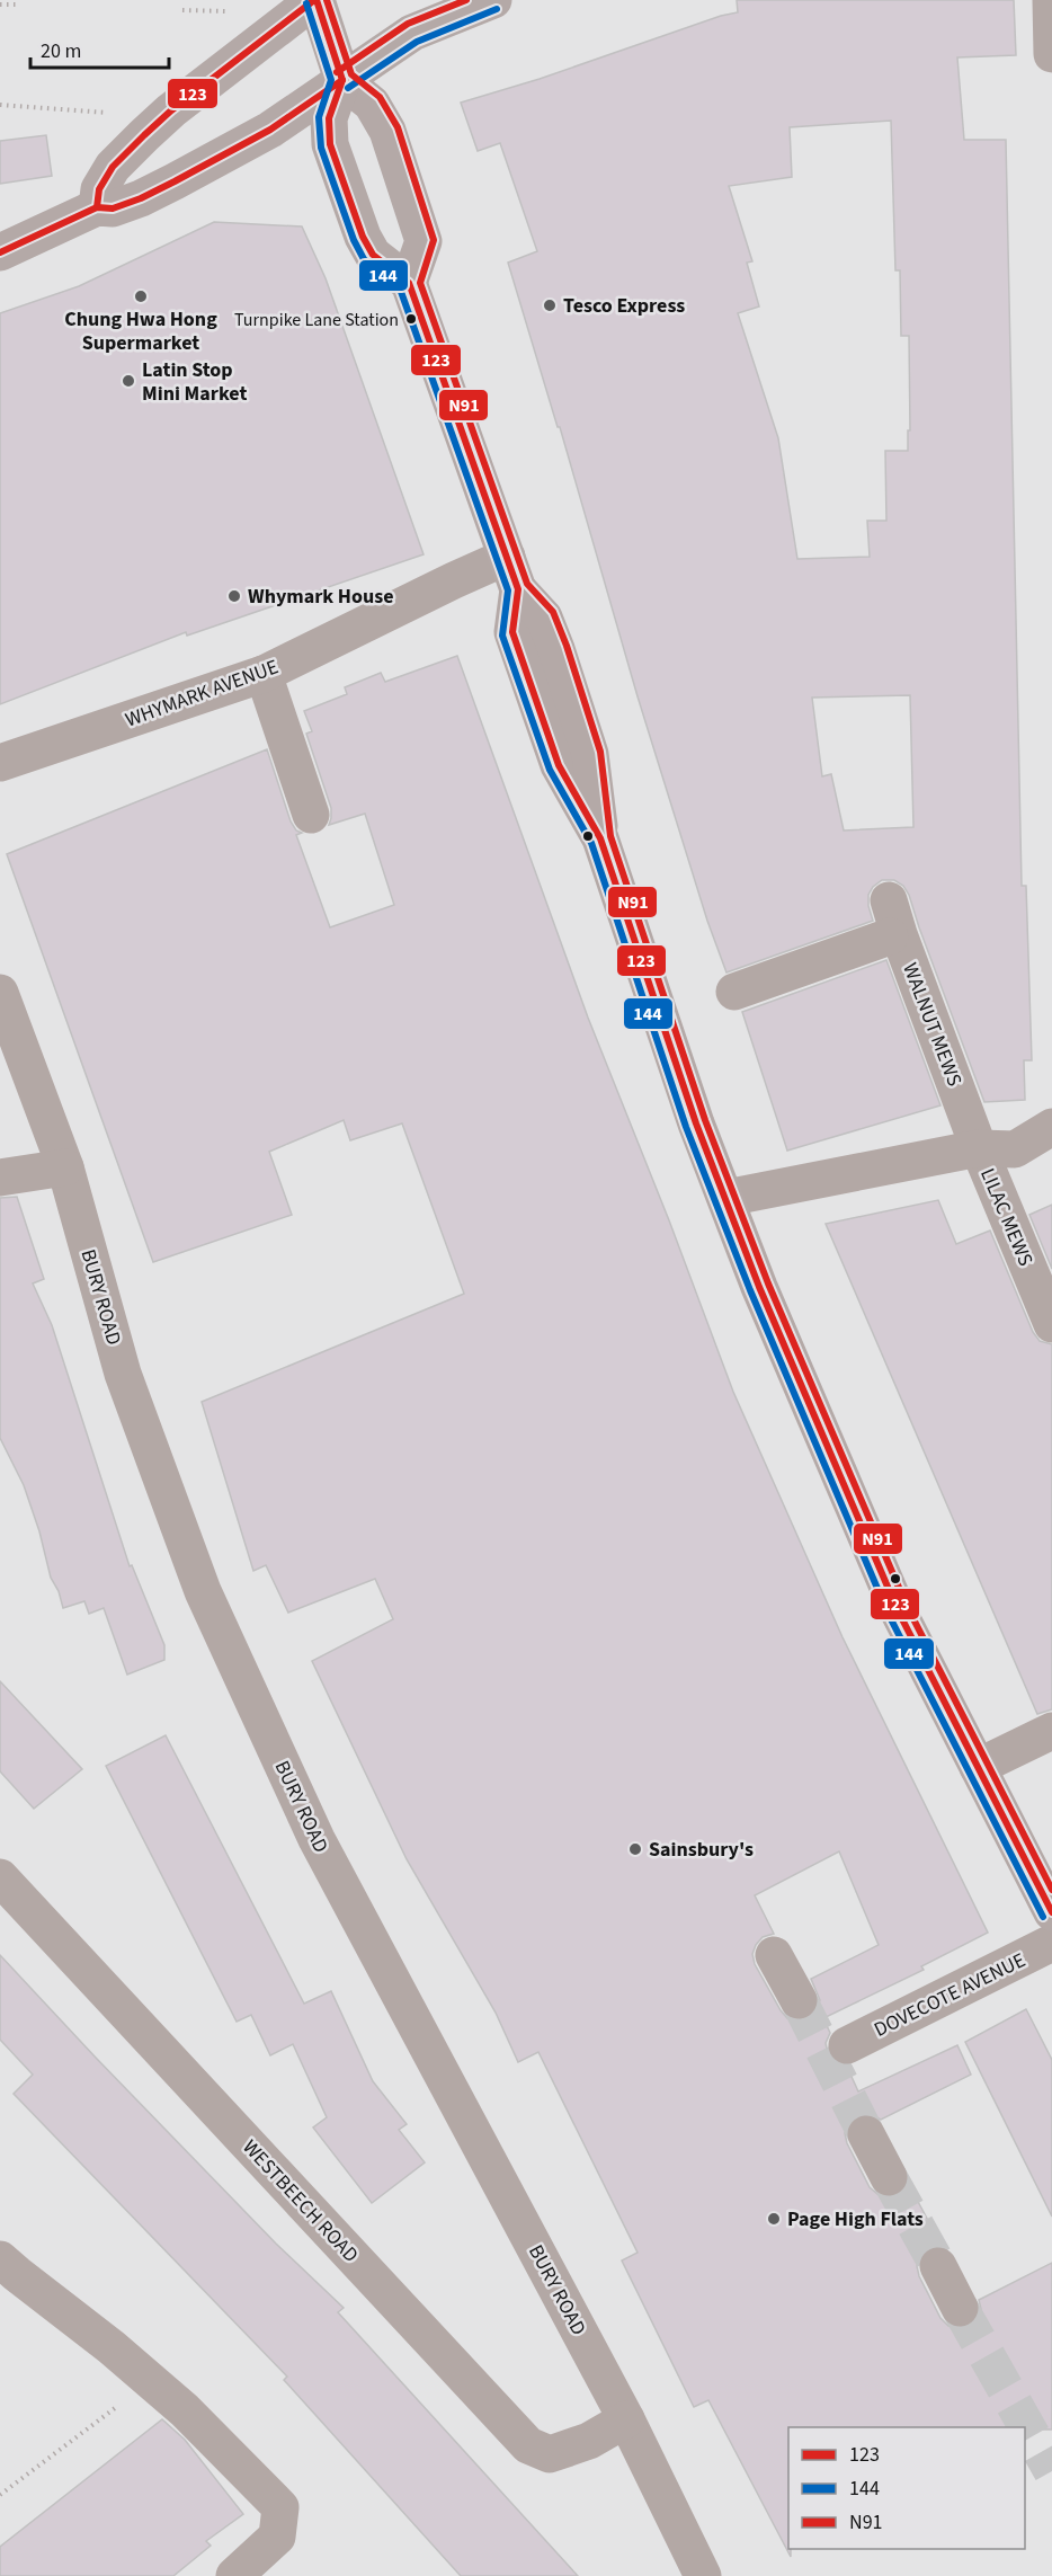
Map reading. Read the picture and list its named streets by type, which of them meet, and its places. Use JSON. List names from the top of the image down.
{
  "streets": {
    "street": [
      "WHYMARK AVENUE",
      "WALNUT MEWS",
      "LILAC MEWS",
      "BURY ROAD",
      "DOVECOTE AVENUE",
      "WESTBEECH ROAD"
    ]
  },
  "crossings": [
    ["WALNUT MEWS", "LILAC MEWS"],
    ["BURY ROAD", "WESTBEECH ROAD"]
  ],
  "places": [
    "Chung Hwa Hong Supermarket",
    "Tesco Express",
    "Turnpike Lane Station",
    "Latin Stop Mini Market",
    "Whymark House",
    "Sainsbury's",
    "Page High Flats"
  ],
  "lines": ["transit line 123", "transit line N91", "transit line 144"],
  "legend": ["123", "144", "N91"],
  "scale_bar": "20 m"
}
